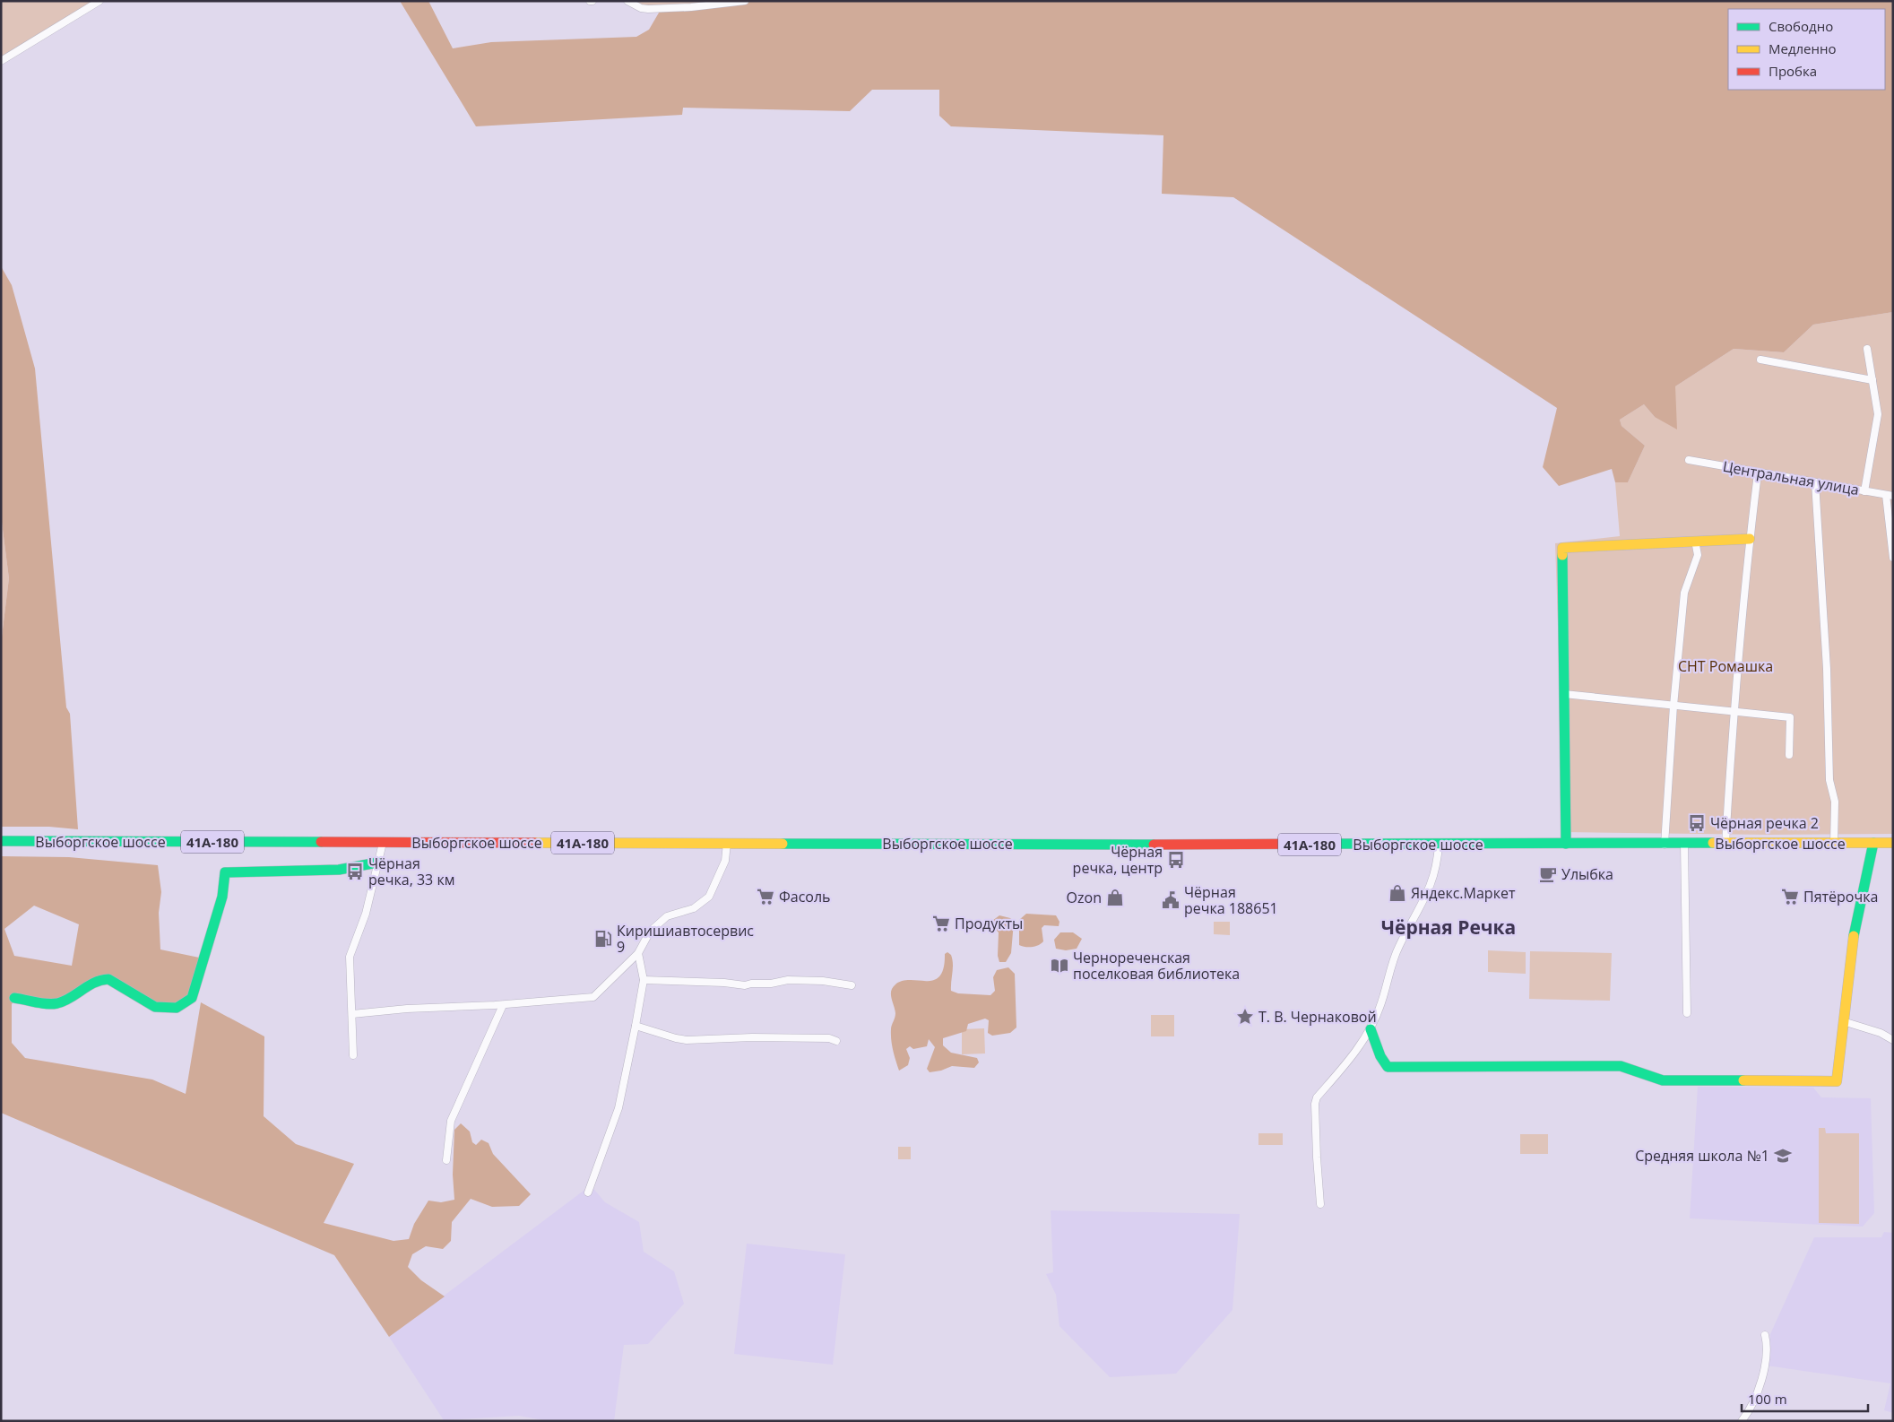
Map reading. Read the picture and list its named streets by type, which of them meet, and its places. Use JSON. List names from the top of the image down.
{
  "streets": {
    "main road": ["Выборгское шоссе", "41А-180"],
    "street": ["Центральная улица"]
  },
  "districts": ["Чёрная Речка"],
  "parks": ["СНТ Ромашка"],
  "places": {
    "bus stop": ["Чёрная речка 2", "Чёрная речка, центр", "Чёрная речка, 33 км"],
    "cafe": ["Улыбка"],
    "shop": ["Яндекс.Маркет", "Ozon"],
    "supermarket": ["Фасоль", "Пятёрочка", "Продукты"],
    "public building": ["Чёрная речка 188651"],
    "fuel station": ["Киришиавтосервис 9"],
    "library": ["Чернореченская поселковая библиотека"],
    "place": ["Т. В. Чернаковой"],
    "school or university": ["Средняя школа №1"]
  },
  "legend": ["Свободно", "Медленно", "Пробка"],
  "scale_bar": "100 m"
}
